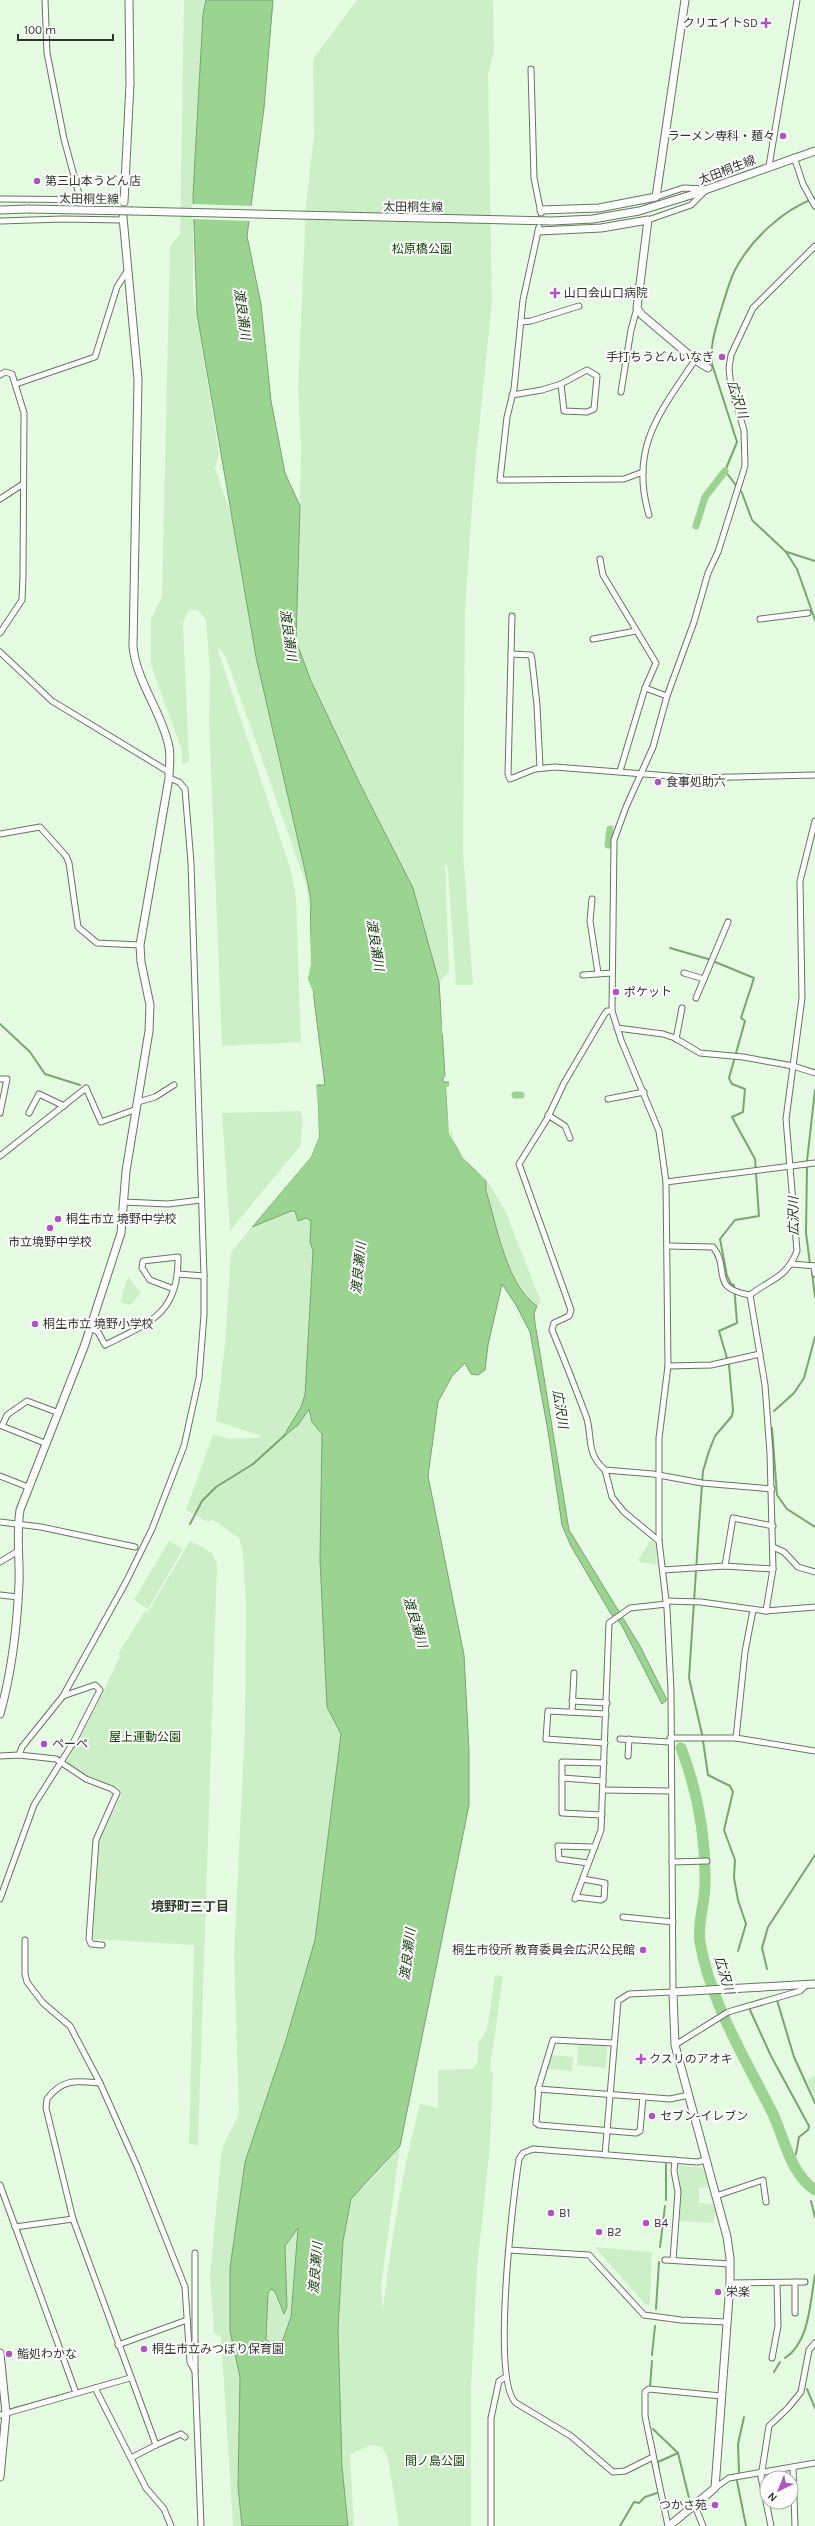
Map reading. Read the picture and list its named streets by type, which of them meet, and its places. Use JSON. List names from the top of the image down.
{
  "streets": {
    "street": ["太田桐生線"]
  },
  "districts": ["境野町三丁目"],
  "water": ["渡良瀬川", "広沢川"],
  "parks": ["松原橋公園", "屋上運動公園", "間ノ島公園"],
  "places": {
    "health": ["クリエイトSD", "山口会山口病院", "クスリのアオキ"],
    "other": [
      "ラーメン専科・麺々",
      "第三山本うどん店",
      "手打ちうどんいなぎ",
      "食事処助六",
      "ポケット",
      "桐生市立 境野中学校",
      "市立境野中学校",
      "桐生市立 境野小学校",
      "ペーペ",
      "桐生市役所 教育委員会広沢公民館",
      "セブン-イレブン",
      "B1",
      "B4",
      "B2",
      "栄楽",
      "桐生市立みつぼり保育園",
      "鮨処わかな",
      "つかさ苑"
    ]
  },
  "scale_bar": "100 m",
  "north": "bottom left"
}
